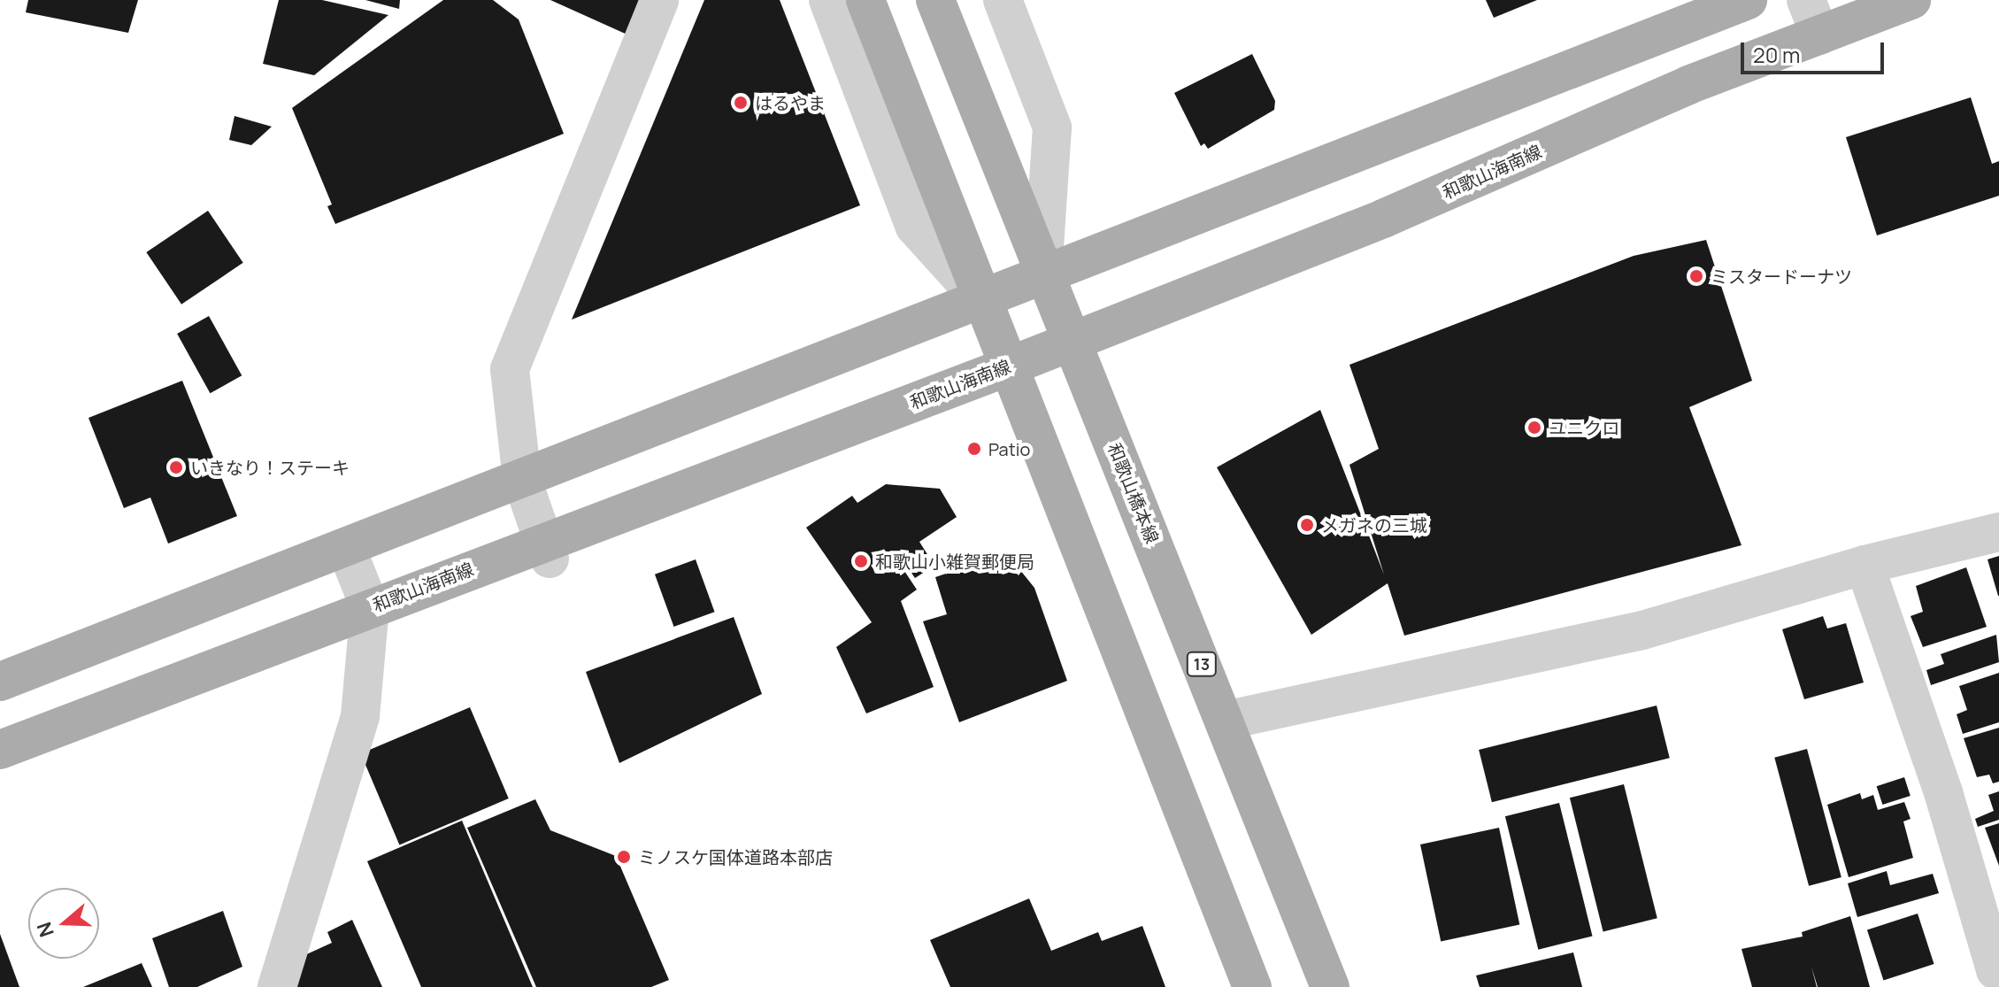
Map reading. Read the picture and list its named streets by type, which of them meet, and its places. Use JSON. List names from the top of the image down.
{
  "streets": {
    "main road": ["和歌山海南線", "和歌山橋本線", "13"]
  },
  "crossings": [
    ["和歌山海南線", "和歌山橋本線"]
  ],
  "places": [
    "はるやま",
    "ミスタードーナツ",
    "ユニクロ",
    "Patio",
    "いきなり！ステーキ",
    "メガネの三城",
    "和歌山小雑賀郵便局",
    "ミノスケ国体道路本部店"
  ],
  "scale_bar": "20 m",
  "north": "left"
}
